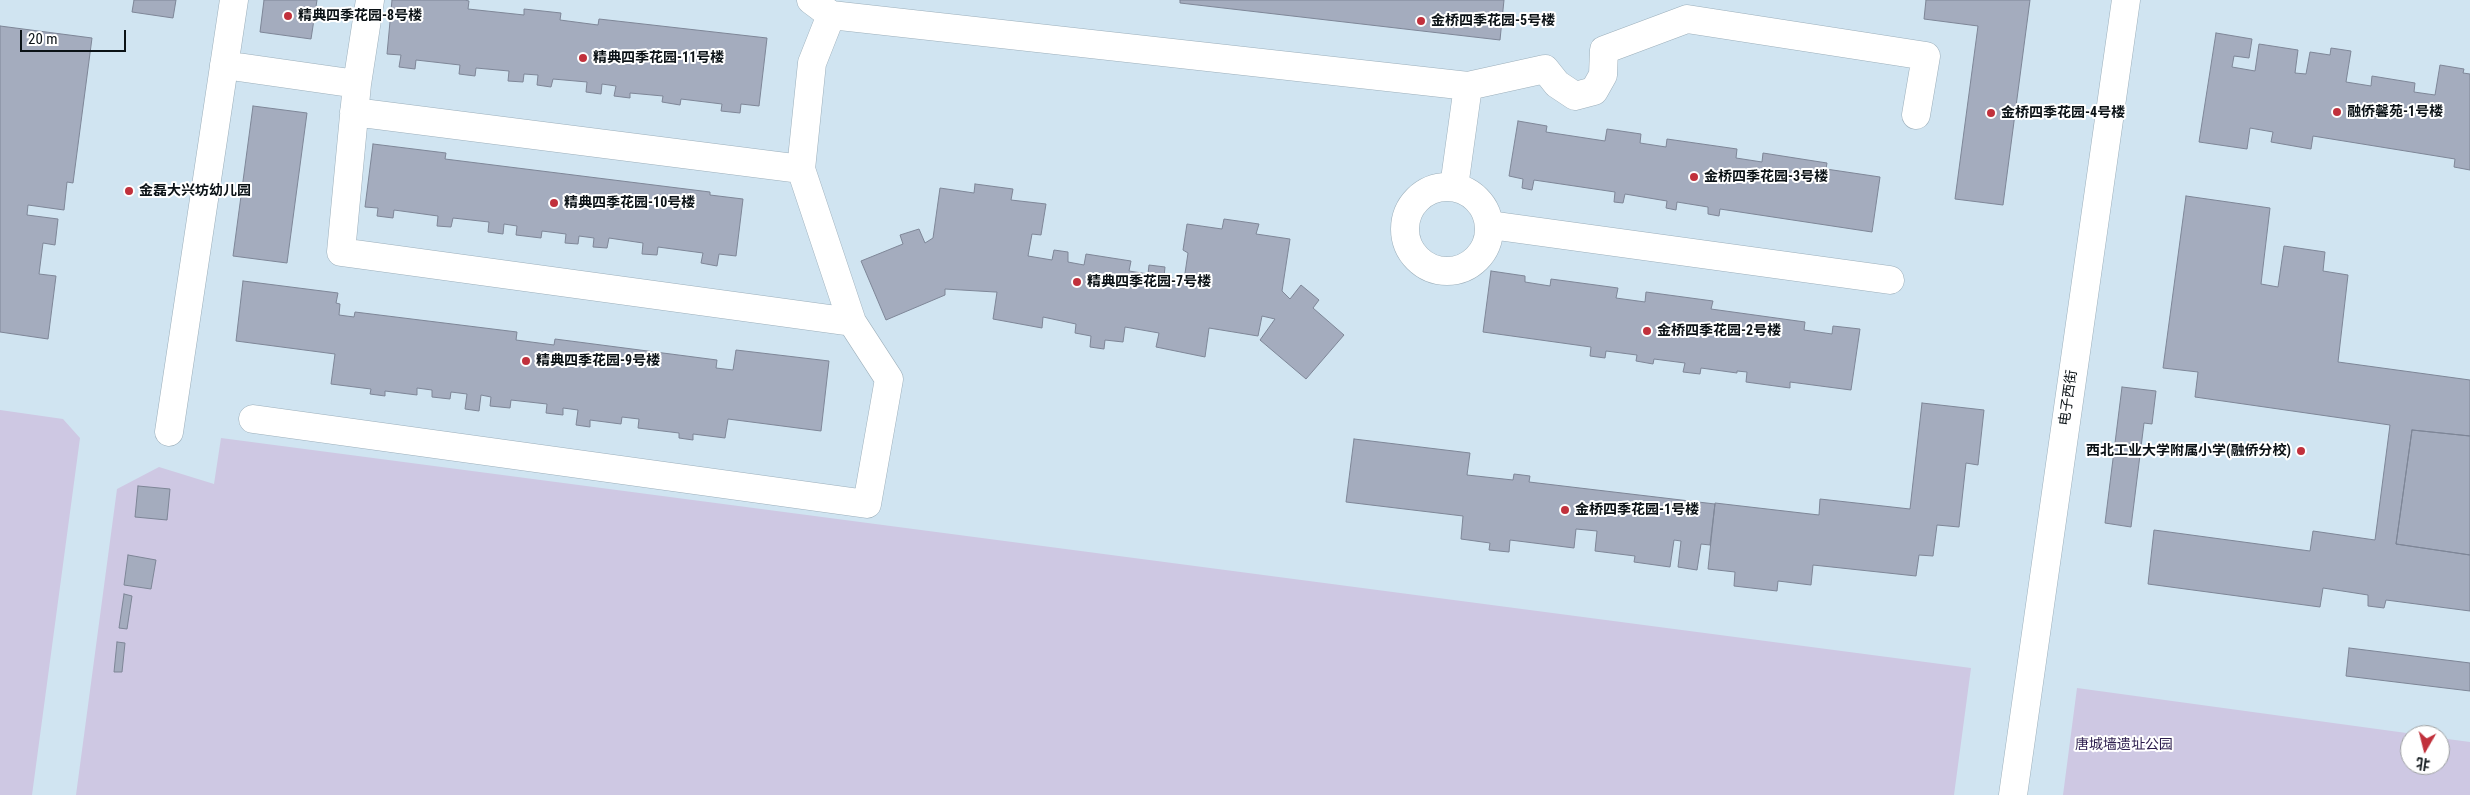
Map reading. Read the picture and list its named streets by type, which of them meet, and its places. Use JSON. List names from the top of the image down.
{
  "streets": {
    "street": ["电子西街"]
  },
  "parks": ["唐城墙遗址公园"],
  "places": [
    "精典四季花园-8号楼",
    "金桥四季花园-5号楼",
    "精典四季花园-11号楼",
    "融侨馨苑-1号楼",
    "金桥四季花园-4号楼",
    "金桥四季花园-3号楼",
    "金磊大兴坊幼儿园",
    "精典四季花园-10号楼",
    "精典四季花园-7号楼",
    "金桥四季花园-2号楼",
    "精典四季花园-9号楼",
    "西北工业大学附属小学(融侨分校)",
    "金桥四季花园-1号楼"
  ],
  "scale_bar": "20 m",
  "north": "bottom"
}
